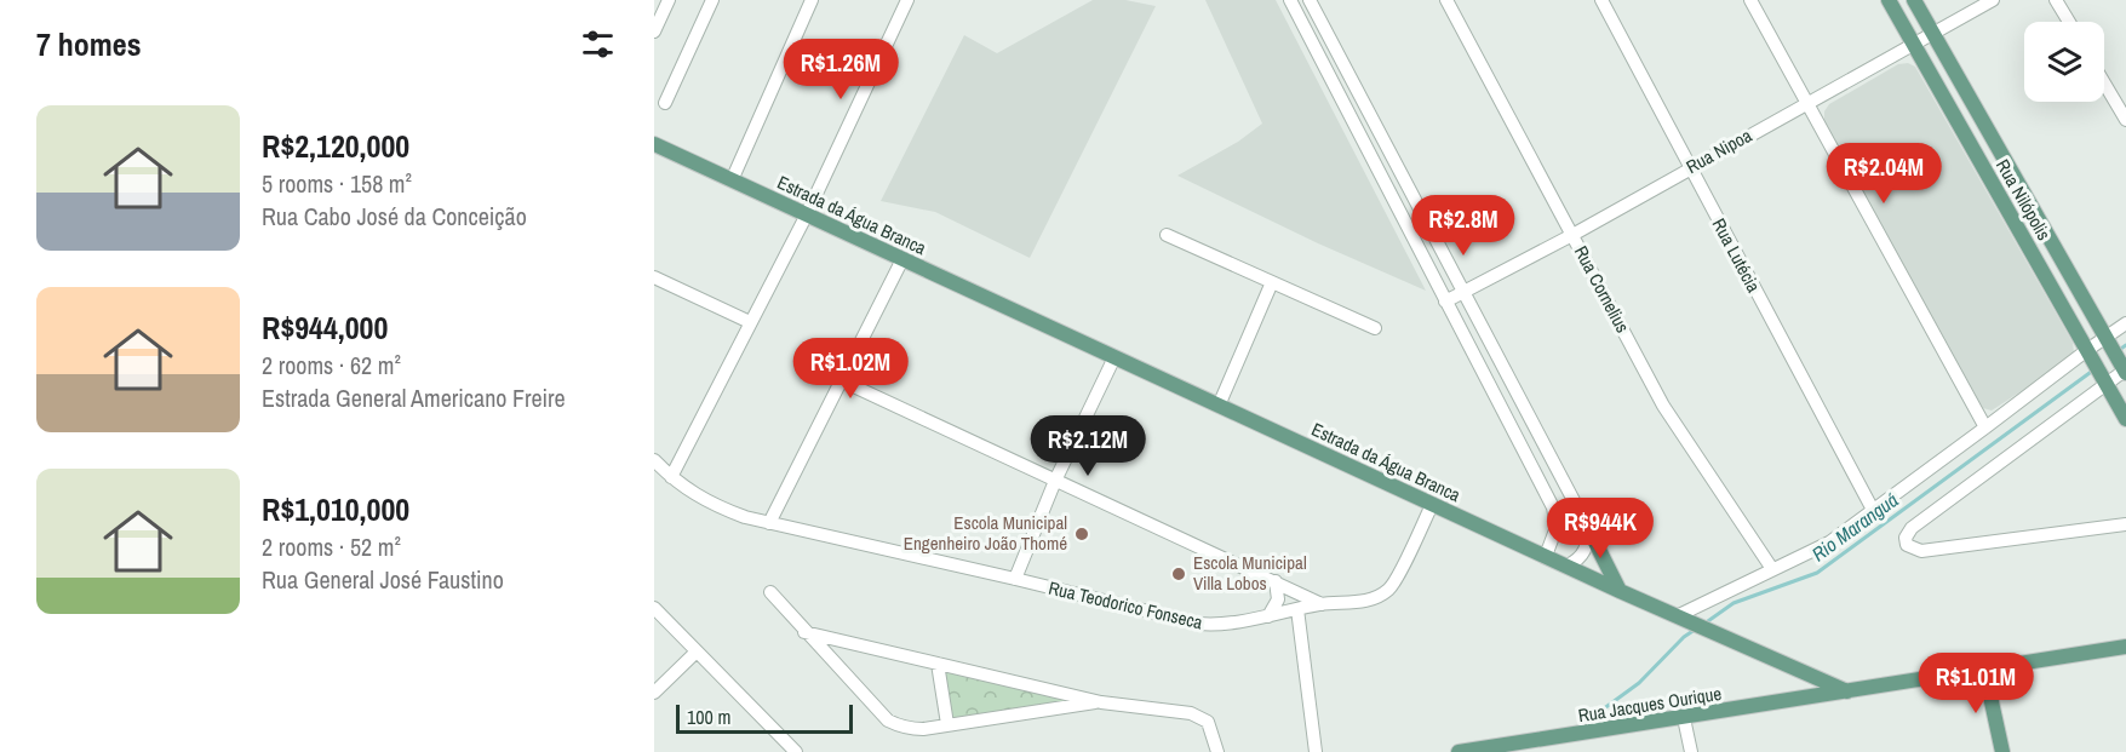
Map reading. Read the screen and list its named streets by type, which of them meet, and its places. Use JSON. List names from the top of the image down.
{
  "streets": {
    "main road": ["Rua Nilópolis", "Estrada da Água Branca", "Rua Jacques Ourique"],
    "street": [
      "Rua Nipoa",
      "Rua Lutécia",
      "Rua Cornelius",
      "Rua Teodorico Fonseca"
    ]
  },
  "crossings": [
    ["Rua Nipoa", "Rua Nilópolis"],
    ["Rua Nipoa", "Rua Lutécia"],
    ["Rua Nipoa", "Rua Cornelius"],
    ["Estrada da Água Branca", "Rua Teodorico Fonseca"],
    ["Estrada da Água Branca", "Rua Jacques Ourique"]
  ],
  "water": ["Rio Maranguá"],
  "places": ["Escola Municipal Engenheiro João Thomé", "Escola Municipal Villa Lobos"],
  "scale_bar": "100 m",
  "page": {
    "heading": "7 homes",
    "price": [
      "R$1.26M",
      "R$2.04M",
      "R$2.8M",
      "R$1.02M",
      "R$2.12M",
      "R$944K",
      "R$1.01M"
    ],
    "list": [
      {
        "name": "R$2,120,000",
        "note": "5 rooms · 158 m² · Rua Cabo José da Conceição"
      },
      {
        "name": "R$944,000",
        "note": "2 rooms · 62 m² · Estrada General Americano Freire"
      },
      {
        "name": "R$1,010,000",
        "note": "2 rooms · 52 m² · Rua General José Faustino"
      }
    ],
    "scale": "100 m"
  }
}
